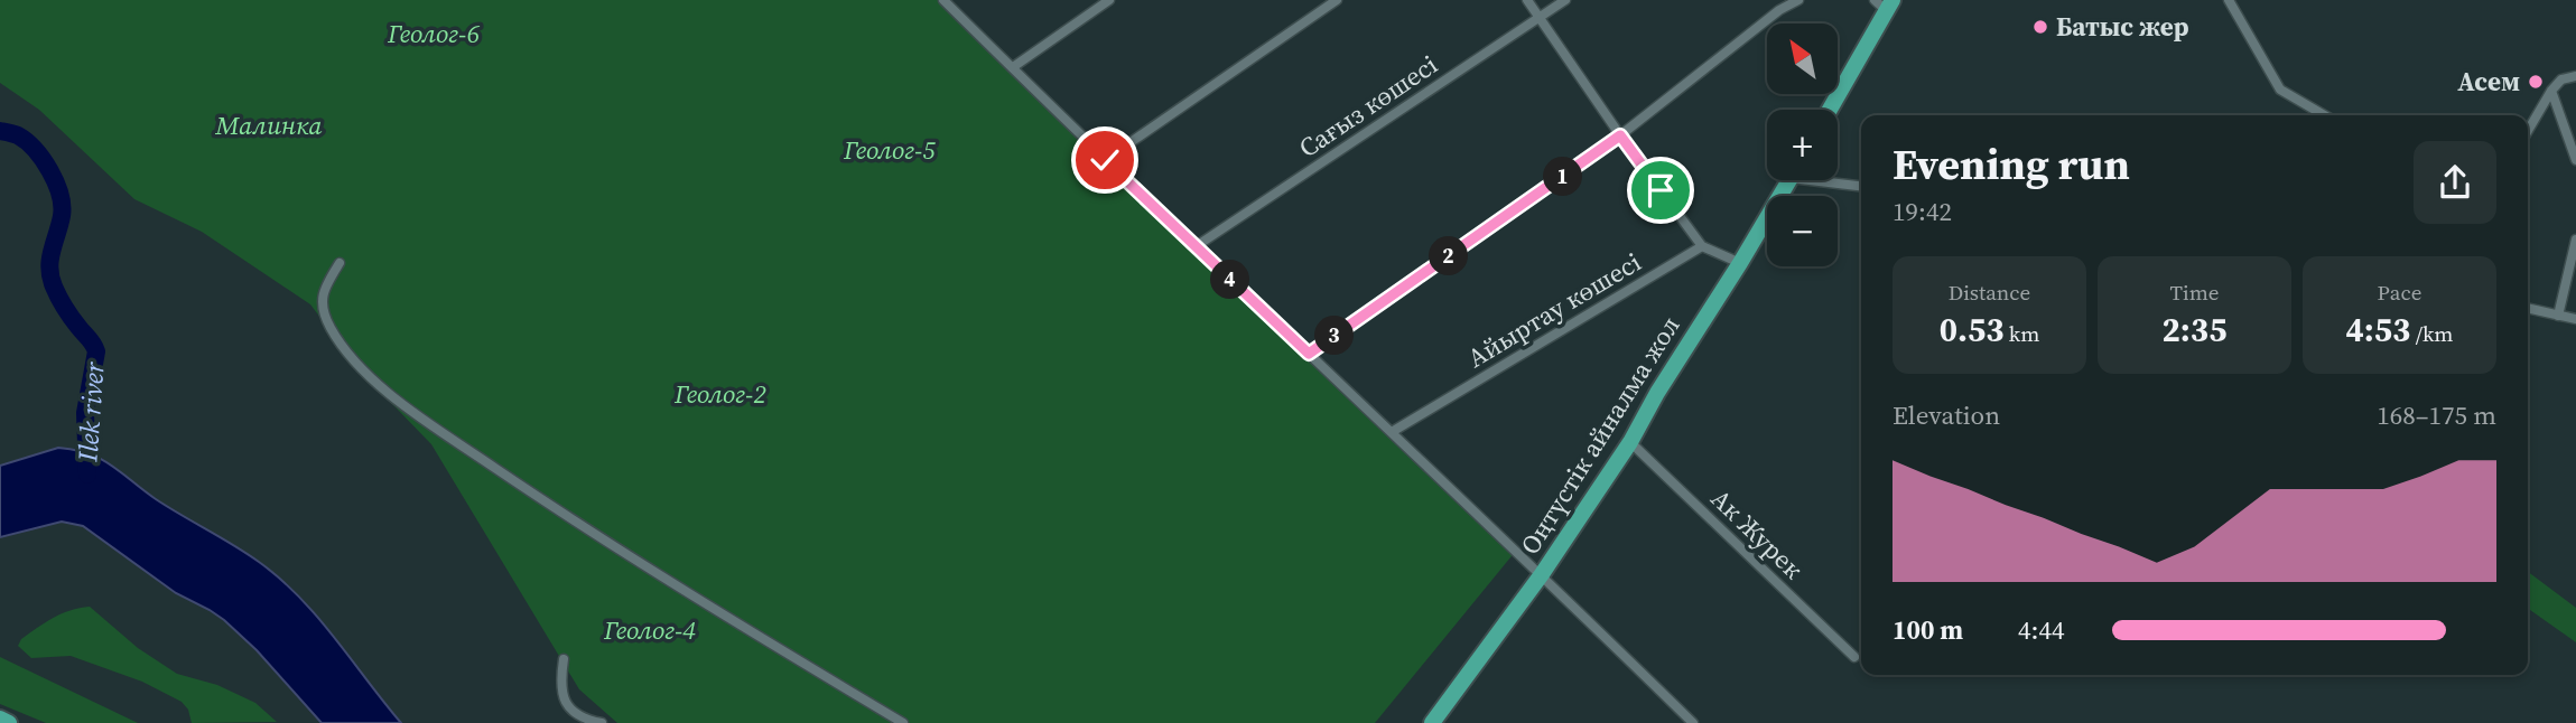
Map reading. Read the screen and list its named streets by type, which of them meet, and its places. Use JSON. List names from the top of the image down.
{
  "streets": {
    "highway": ["Оңтүстік айналма жол"],
    "street": ["Сағыз көшесі", "Айыртау көшесі", "Ак Журек"]
  },
  "crossings": [
    ["Оңтүстік айналма жол", "Ак Журек"]
  ],
  "water": ["Ilek river"],
  "parks": [
    "Геолог-6",
    "Малинка",
    "Геолог-5",
    "Геолог-2",
    "Геолог-4"
  ],
  "places": ["Батыс жер", "Асем"],
  "north": "top left",
  "page": {
    "map_buttons": ["+", "−"],
    "heading": ["Evening run", "19:42"],
    "pins": [
      "1",
      "2",
      "4",
      "3"
    ],
    "stats": [
      ["Distance", "0.53 km"],
      ["Time", "2:35"],
      ["Pace", "4:53 /km"]
    ],
    "chart": ["Elevation", "168–175 m"],
    "list": [
      {
        "name": "100 m",
        "note": "4:44"
      }
    ]
  }
}
